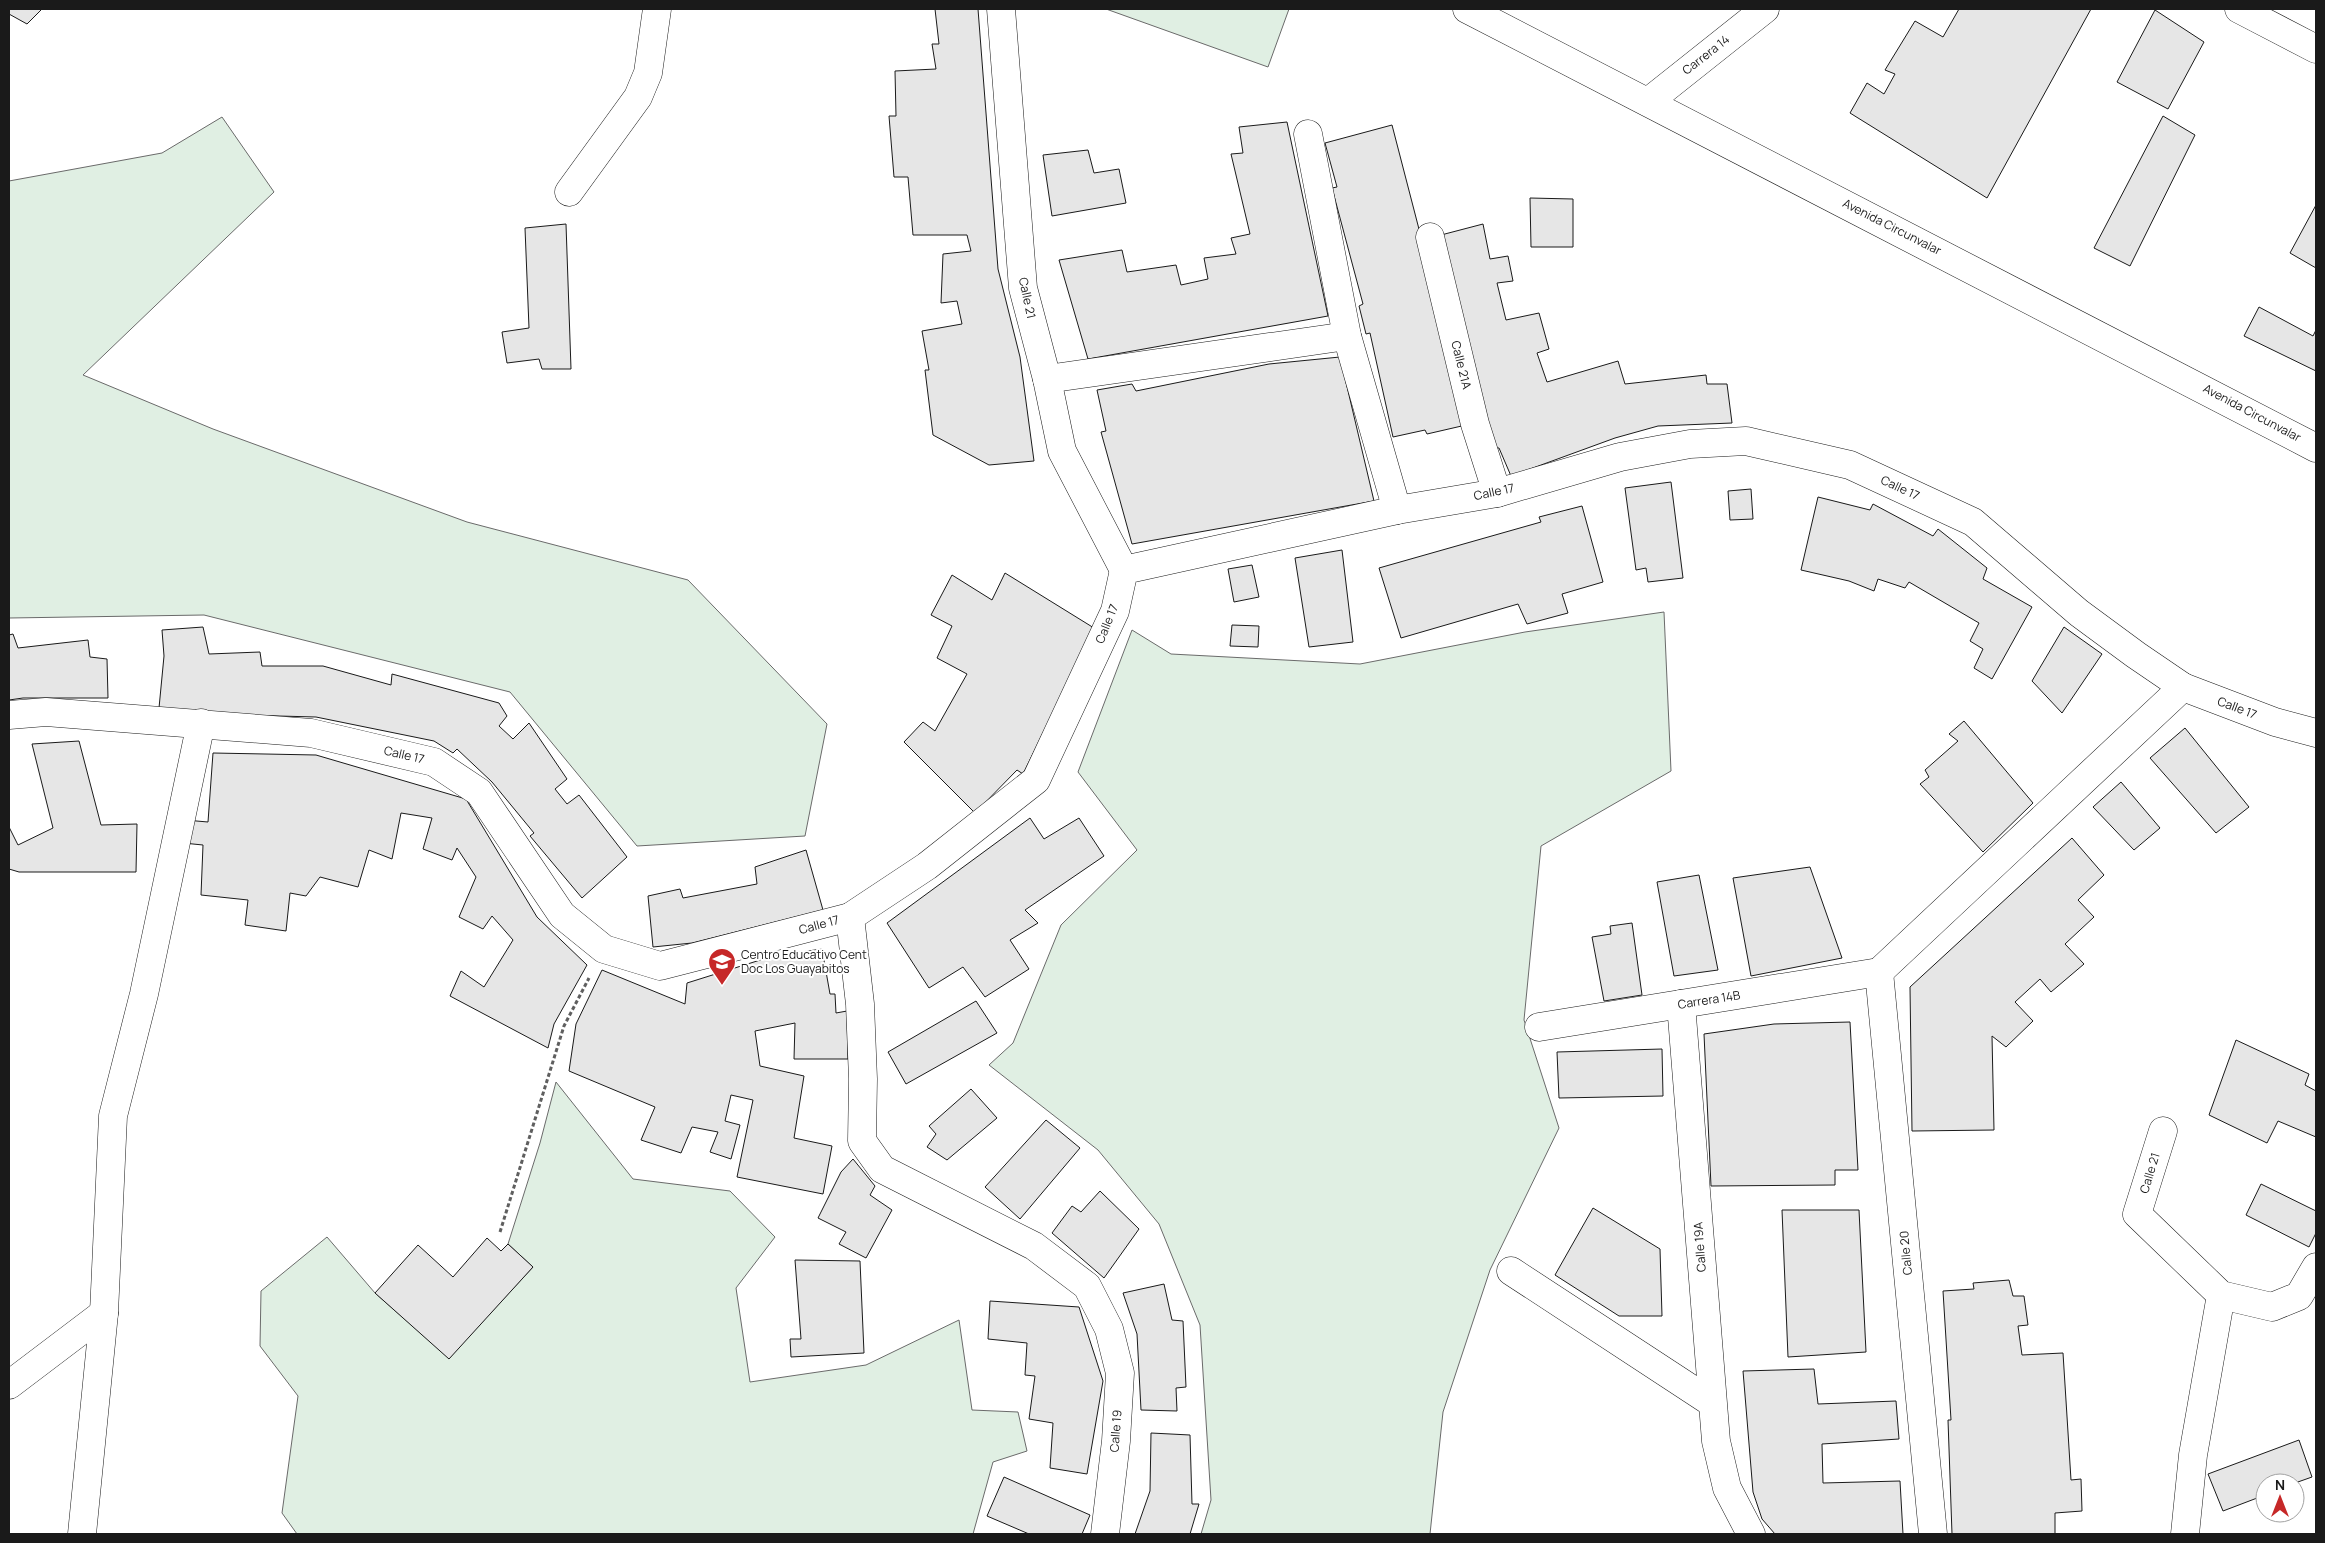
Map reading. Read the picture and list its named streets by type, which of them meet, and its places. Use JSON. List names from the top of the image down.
{
  "streets": {
    "street": [
      "Carrera 14",
      "Avenida Circunvalar",
      "Calle 21",
      "Calle 21A",
      "Calle 17",
      "Carrera 14B",
      "Calle 19A",
      "Calle 20",
      "Calle 19"
    ]
  },
  "crossings": [
    ["Carrera 14", "Avenida Circunvalar"],
    ["Calle 21", "Calle 17"],
    ["Calle 21A", "Calle 17"],
    ["Calle 17", "Calle 19"],
    ["Carrera 14B", "Calle 19A"],
    ["Carrera 14B", "Calle 20"]
  ],
  "places": {
    "school or university": ["Centro Educativo Cent Doc Los Guayabitos"]
  },
  "north": "top"
}
